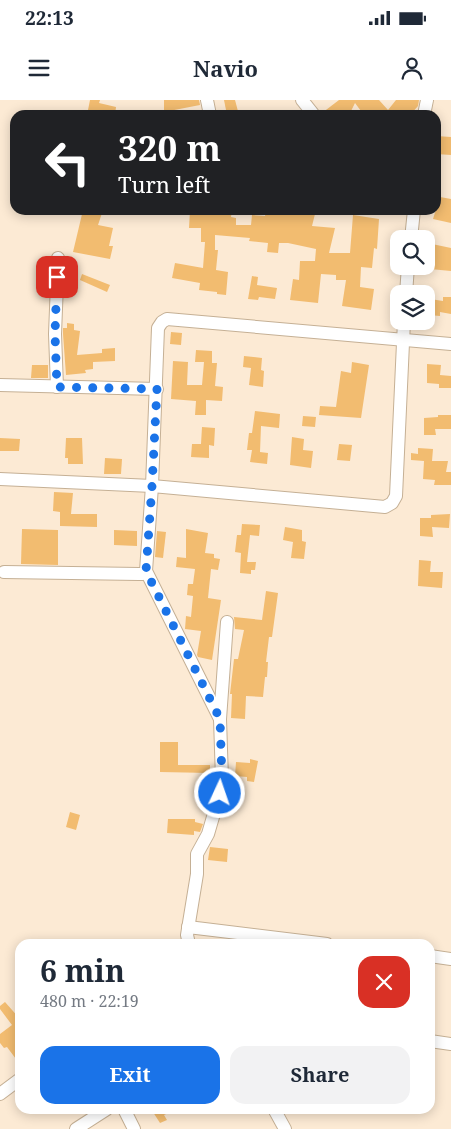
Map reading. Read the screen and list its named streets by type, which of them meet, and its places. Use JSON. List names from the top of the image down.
{
  "page": {
    "status": "22:13",
    "header": "Navio",
    "turn": ["320 m", "Turn left"],
    "heading": ["6 min", "480 m · 22:19"],
    "buttons": ["Exit", "Share"]
  }
}
